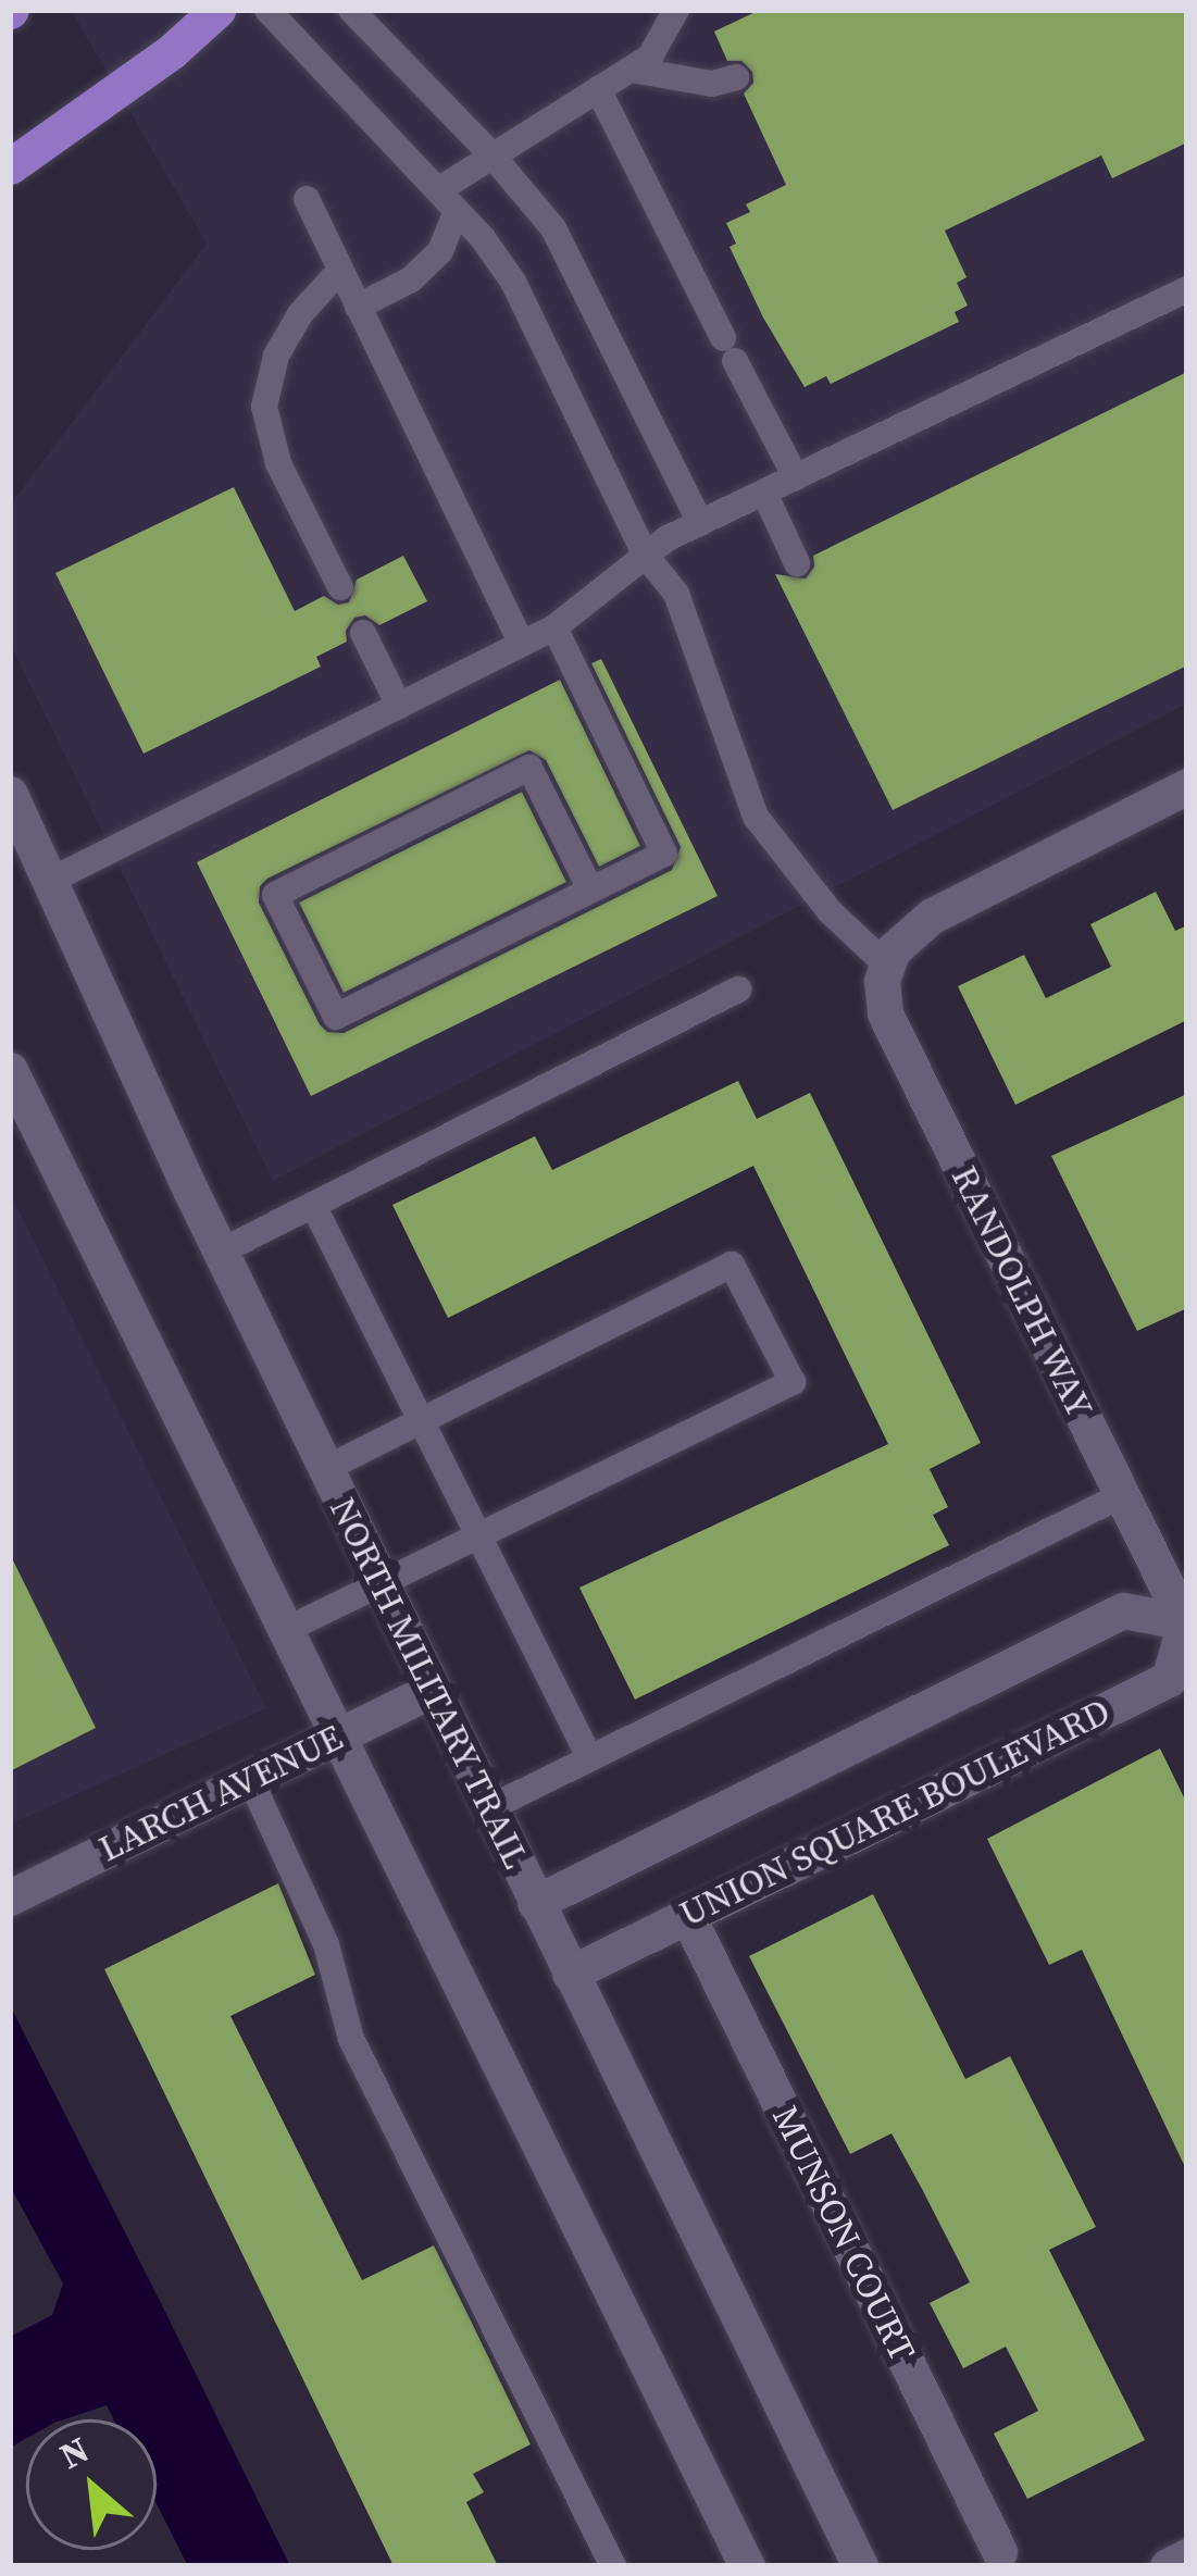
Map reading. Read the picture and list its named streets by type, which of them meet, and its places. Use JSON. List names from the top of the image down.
{
  "streets": {
    "street": [
      "RANDOLPH WAY",
      "NORTH MILITARY TRAIL",
      "LARCH AVENUE",
      "UNION SQUARE BOULEVARD",
      "MUNSON COURT"
    ]
  },
  "crossings": [
    ["RANDOLPH WAY", "UNION SQUARE BOULEVARD"],
    ["NORTH MILITARY TRAIL", "LARCH AVENUE"],
    ["NORTH MILITARY TRAIL", "UNION SQUARE BOULEVARD"],
    ["UNION SQUARE BOULEVARD", "MUNSON COURT"]
  ],
  "north": "top left"
}
